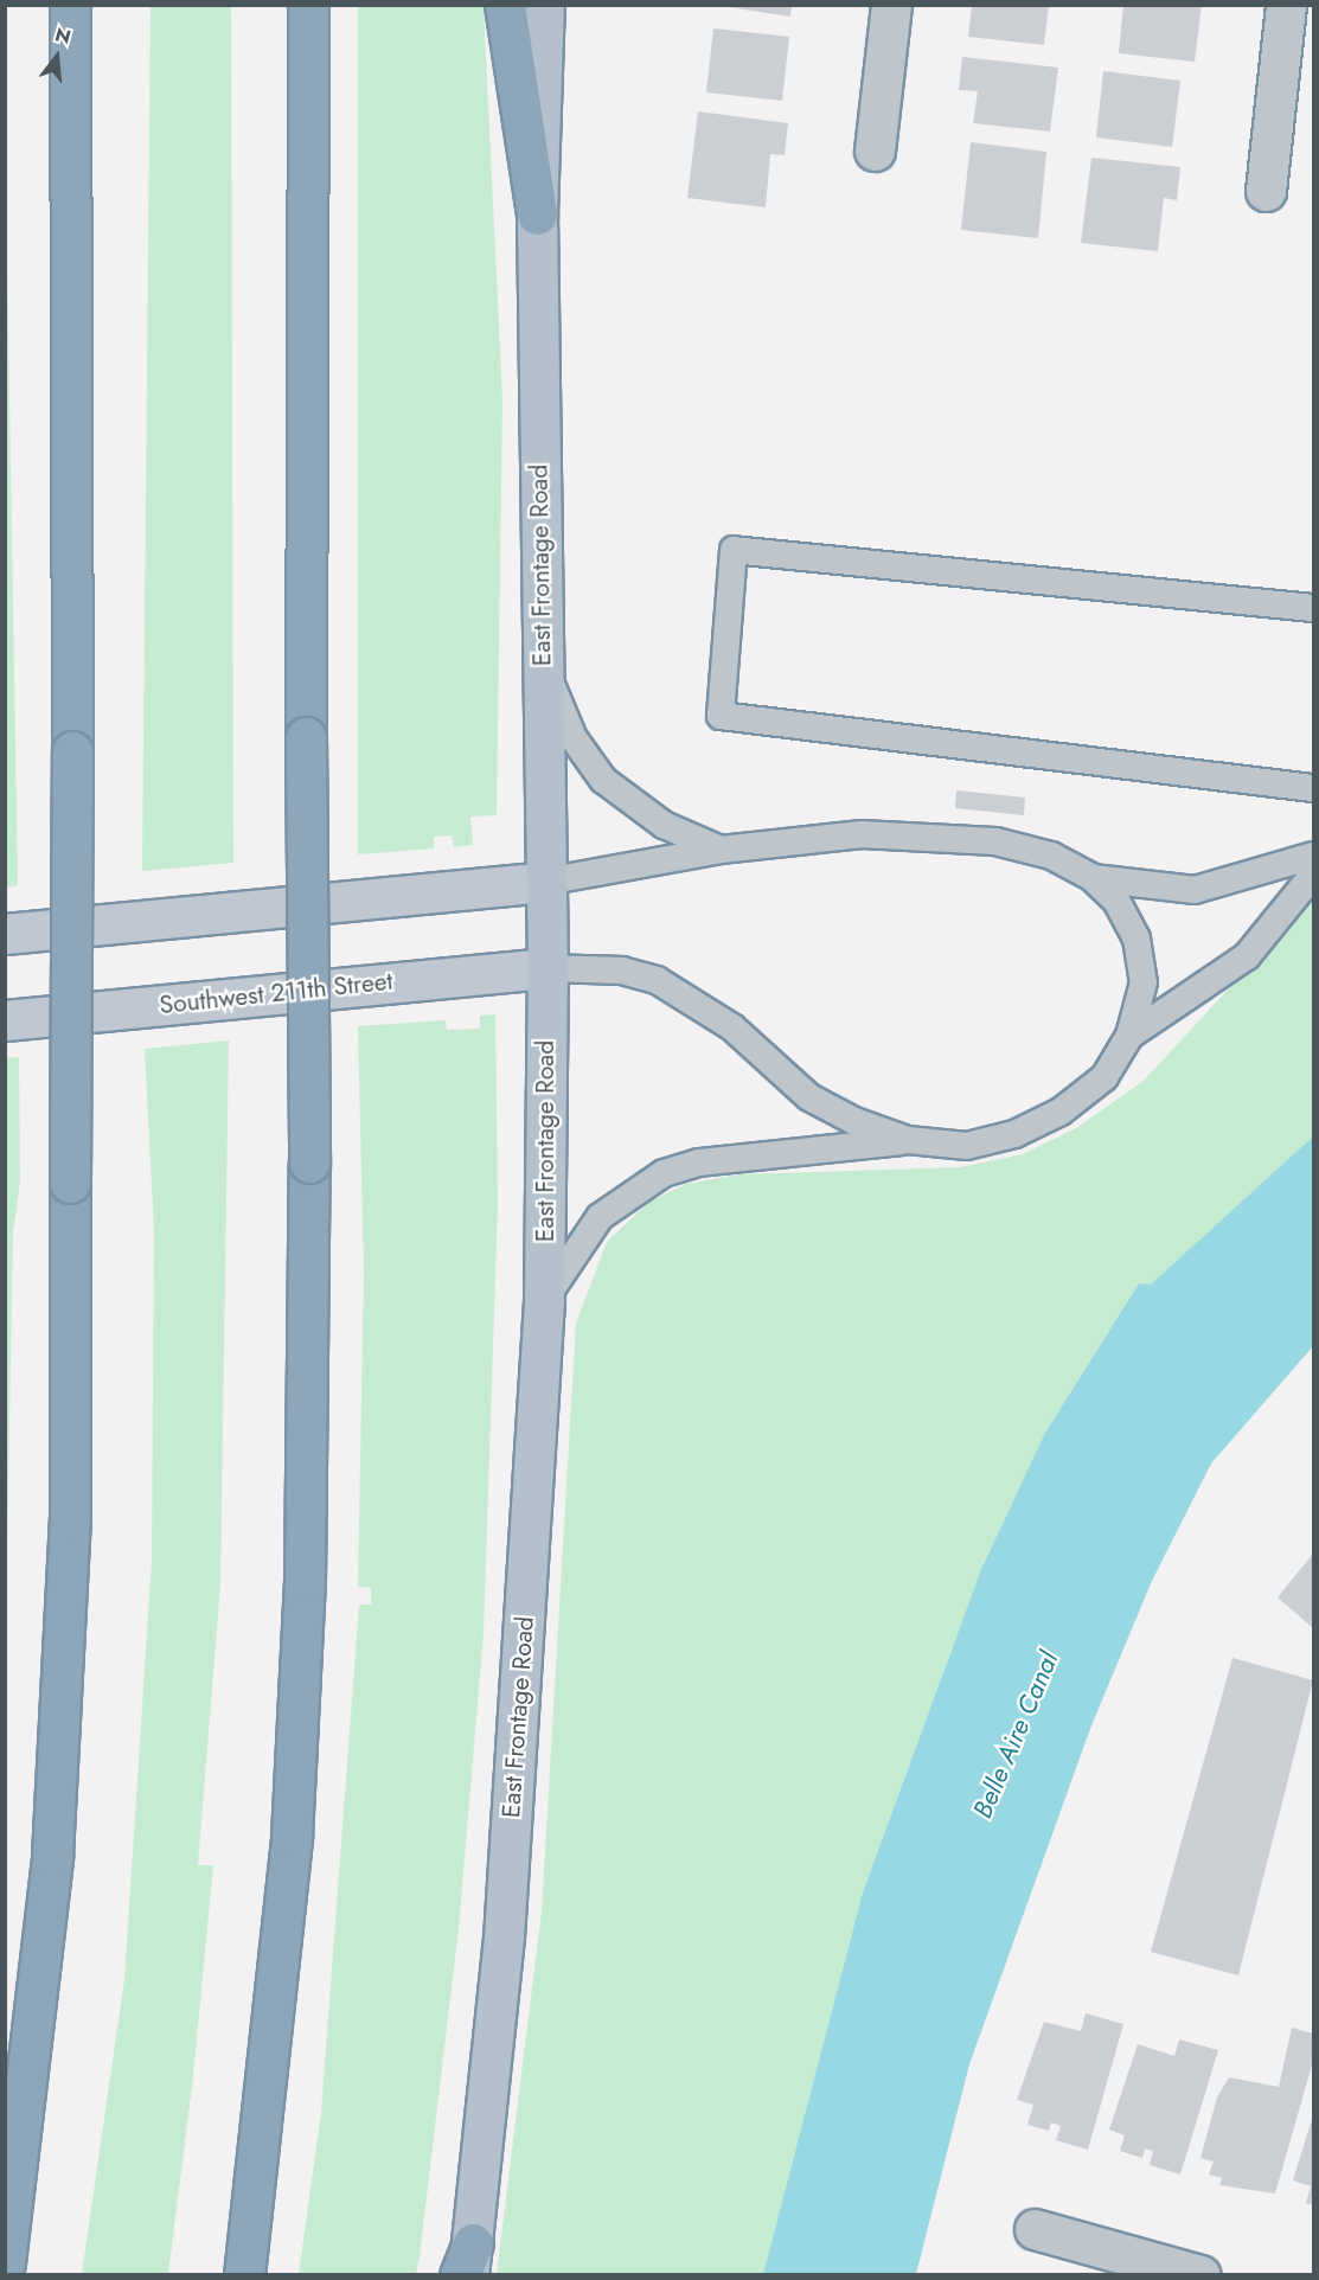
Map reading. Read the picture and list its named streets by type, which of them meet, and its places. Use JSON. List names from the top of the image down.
{
  "streets": {
    "main road": ["East Frontage Road", "Southwest 211th Street"]
  },
  "crossings": [
    ["East Frontage Road", "Southwest 211th Street"]
  ],
  "water": ["Belle Aire Canal"],
  "north": "top"
}
